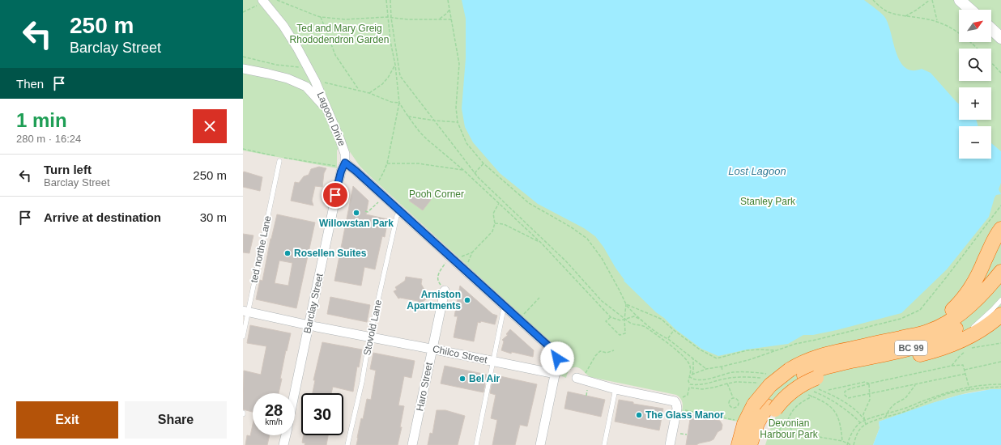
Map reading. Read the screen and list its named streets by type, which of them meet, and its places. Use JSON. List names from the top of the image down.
{
  "streets": {
    "highway": ["BC 99"],
    "street": [
      "Lagoon Drive",
      "Barclay Street",
      "Chilco Street",
      "Haro Street"
    ],
    "lane": ["ted northe Lane", "Stovold Lane"]
  },
  "crossings": [
    ["Lagoon Drive", "Barclay Street"],
    ["ted northe Lane", "Chilco Street"],
    ["Barclay Street", "Chilco Street"],
    ["Stovold Lane", "Chilco Street"],
    ["Chilco Street", "Haro Street"]
  ],
  "water": ["Lost Lagoon"],
  "parks": [
    "Ted and Mary Greig Rhododendron Garden",
    "Pooh Corner",
    "Stanley Park",
    "Devonian Harbour Park"
  ],
  "places": [
    "Willowstan Park",
    "Rosellen Suites",
    "Arniston Apartments",
    "Bel Air",
    "The Glass Manor"
  ],
  "north": "top right",
  "page": {
    "turn": ["250 m", "Barclay Street"],
    "map_buttons": ["+", "−"],
    "then": "Then",
    "heading": ["1 min", "280 m · 16:24"],
    "list": [
      {
        "name": "Turn left",
        "note": "Barclay Street",
        "value": "250 m"
      },
      {
        "name": "Arrive at destination",
        "value": "30 m"
      }
    ],
    "speed": "28 km/h",
    "limit": "30",
    "buttons": ["Exit", "Share"]
  }
}
